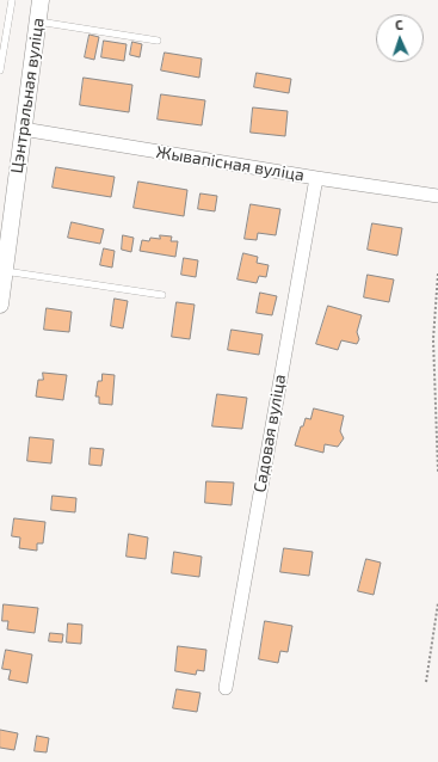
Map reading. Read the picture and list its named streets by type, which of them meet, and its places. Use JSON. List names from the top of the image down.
{
  "streets": {
    "street": ["Цэнтральная вуліца", "Жывапісная вуліца", "Садовая вуліца"]
  },
  "crossings": [
    ["Цэнтральная вуліца", "Жывапісная вуліца"],
    ["Жывапісная вуліца", "Садовая вуліца"]
  ],
  "north": "top"
}
